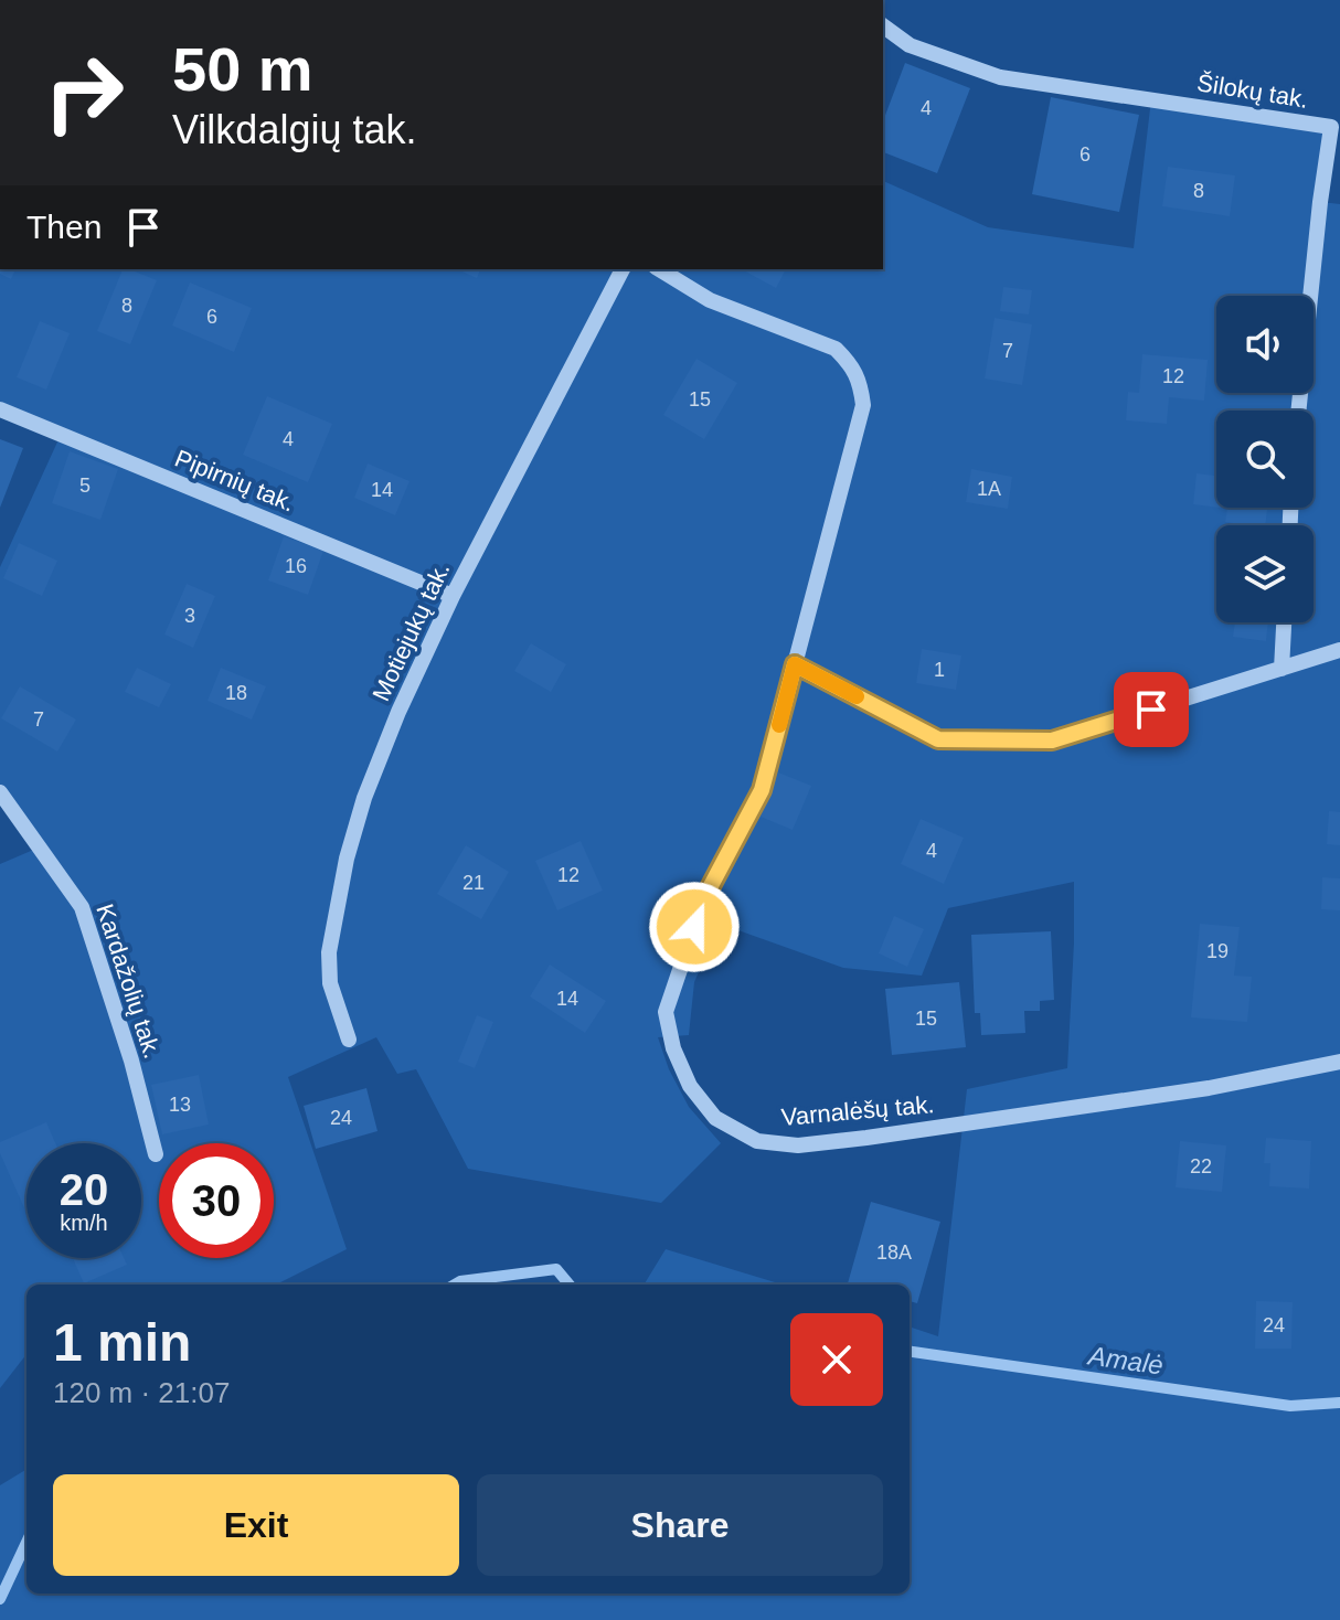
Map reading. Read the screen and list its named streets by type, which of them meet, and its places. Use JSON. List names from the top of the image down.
{
  "streets": {
    "street": [
      "Šilokų tak.",
      "Pipirnių tak.",
      "Motiejukų tak.",
      "Kardažolių tak.",
      "Varnalėšų tak."
    ]
  },
  "crossings": [
    ["Pipirnių tak.", "Motiejukų tak."]
  ],
  "water": ["Amalė"],
  "house_numbers": [
    "4",
    "6",
    "8",
    "8",
    "6",
    "7",
    "12",
    "15",
    "4",
    "5",
    "1A",
    "14",
    "16",
    "3",
    "1",
    "18",
    "7",
    "4",
    "12",
    "21",
    "19",
    "14",
    "15",
    "13",
    "24",
    "22",
    "18A",
    "24"
  ],
  "page": {
    "turn": ["50 m", "Vilkdalgių tak."],
    "then": "Then",
    "speed": "20 km/h",
    "limit": "30",
    "heading": ["1 min", "120 m · 21:07"],
    "buttons": ["Exit", "Share"]
  }
}
